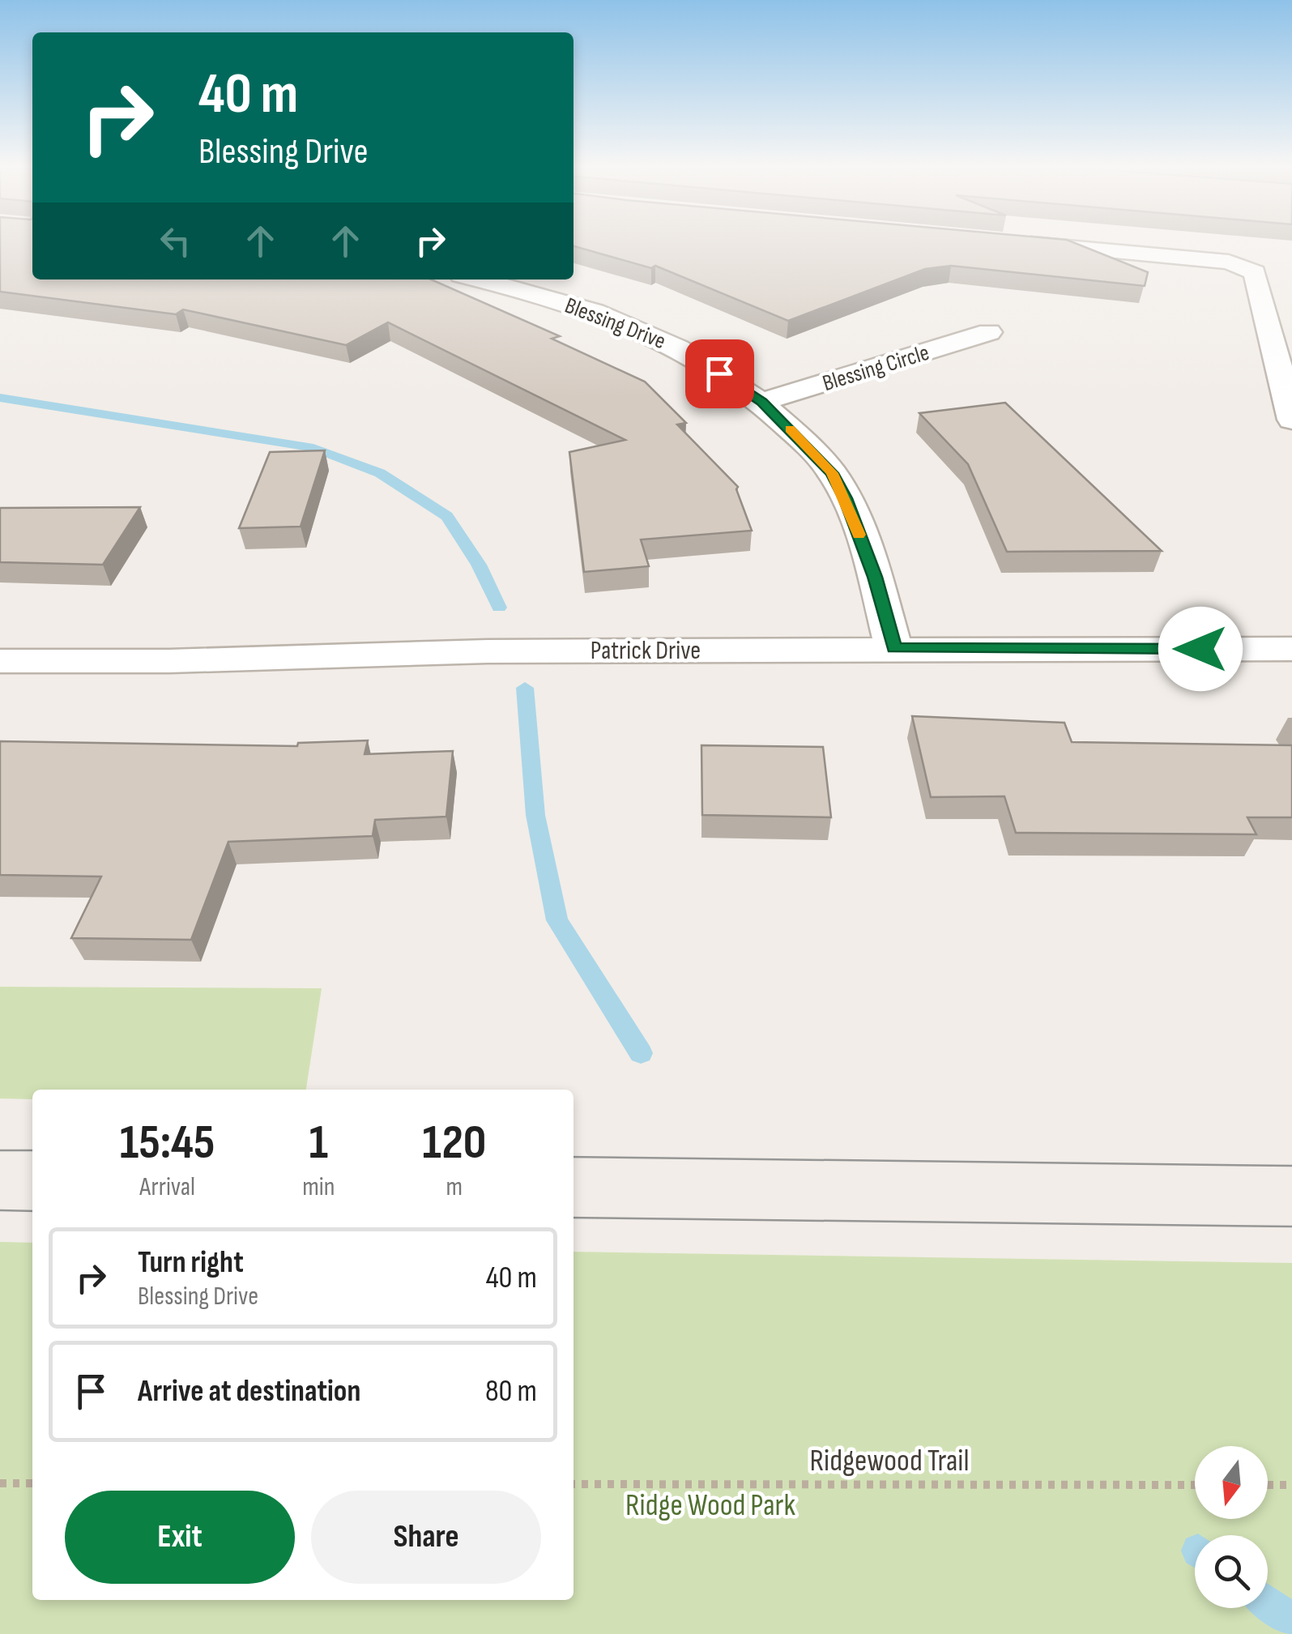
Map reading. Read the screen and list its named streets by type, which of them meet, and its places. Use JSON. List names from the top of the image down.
{
  "streets": {
    "street": ["Blessing Drive", "Blessing Circle", "Patrick Drive"],
    "path": ["Ridgewood Trail"]
  },
  "crossings": [
    ["Blessing Drive", "Blessing Circle"],
    ["Blessing Drive", "Patrick Drive"]
  ],
  "parks": ["Ridge Wood Park"],
  "north": "bottom",
  "page": {
    "turn": ["40 m", "Blessing Drive"],
    "eta": [
      "15:45",
      "Arrival",
      "1",
      "min",
      "120",
      "m"
    ],
    "list": [
      {
        "name": "Turn right",
        "note": "Blessing Drive",
        "value": "40 m"
      },
      {
        "name": "Arrive at destination",
        "value": "80 m"
      }
    ],
    "buttons": ["Exit", "Share"]
  }
}
